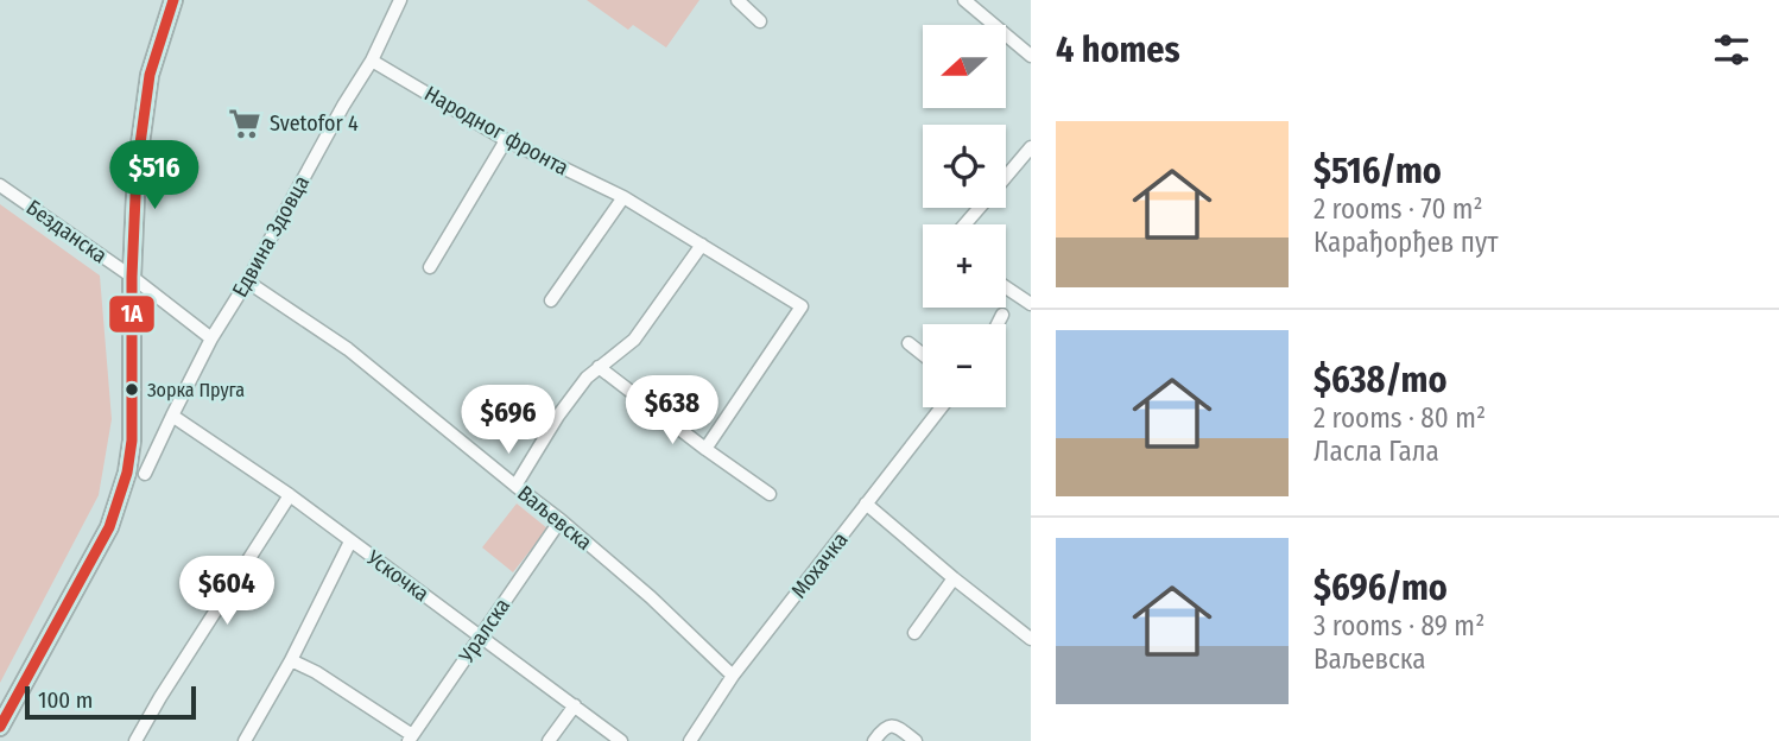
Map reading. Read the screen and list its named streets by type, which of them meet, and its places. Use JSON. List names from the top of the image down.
{
  "streets": {
    "street": [
      "Народног фронта",
      "Безданска",
      "Едвина Здовца",
      "Ваљевска",
      "Мохачка",
      "Ускочка",
      "Уралска"
    ]
  },
  "crossings": [
    ["Народног фронта", "Едвина Здовца"],
    ["Безданска", "Едвина Здовца"],
    ["Едвина Здовца", "Ваљевска"],
    ["Едвина Здовца", "Ускочка"],
    ["Ваљевска", "Мохачка"],
    ["Ваљевска", "Уралска"],
    ["Ускочка", "Уралска"]
  ],
  "places": {
    "supermarket": ["Svetofor 4"],
    "other": ["Зорка Пруга"]
  },
  "lines": ["transit line 1A"],
  "scale_bar": "100 m",
  "north": "left",
  "page": {
    "heading": "4 homes",
    "map_buttons": ["+", "−"],
    "list": [
      {
        "name": "$516/mo",
        "note": "2 rooms · 70 m² · Карађорђев пут"
      },
      {
        "name": "$638/mo",
        "note": "2 rooms · 80 m² · Ласла Гала"
      },
      {
        "name": "$696/mo",
        "note": "3 rooms · 89 m² · Ваљевска"
      }
    ],
    "price": [
      "$516",
      "$638",
      "$696",
      "$604"
    ],
    "scale": "100 m"
  }
}
